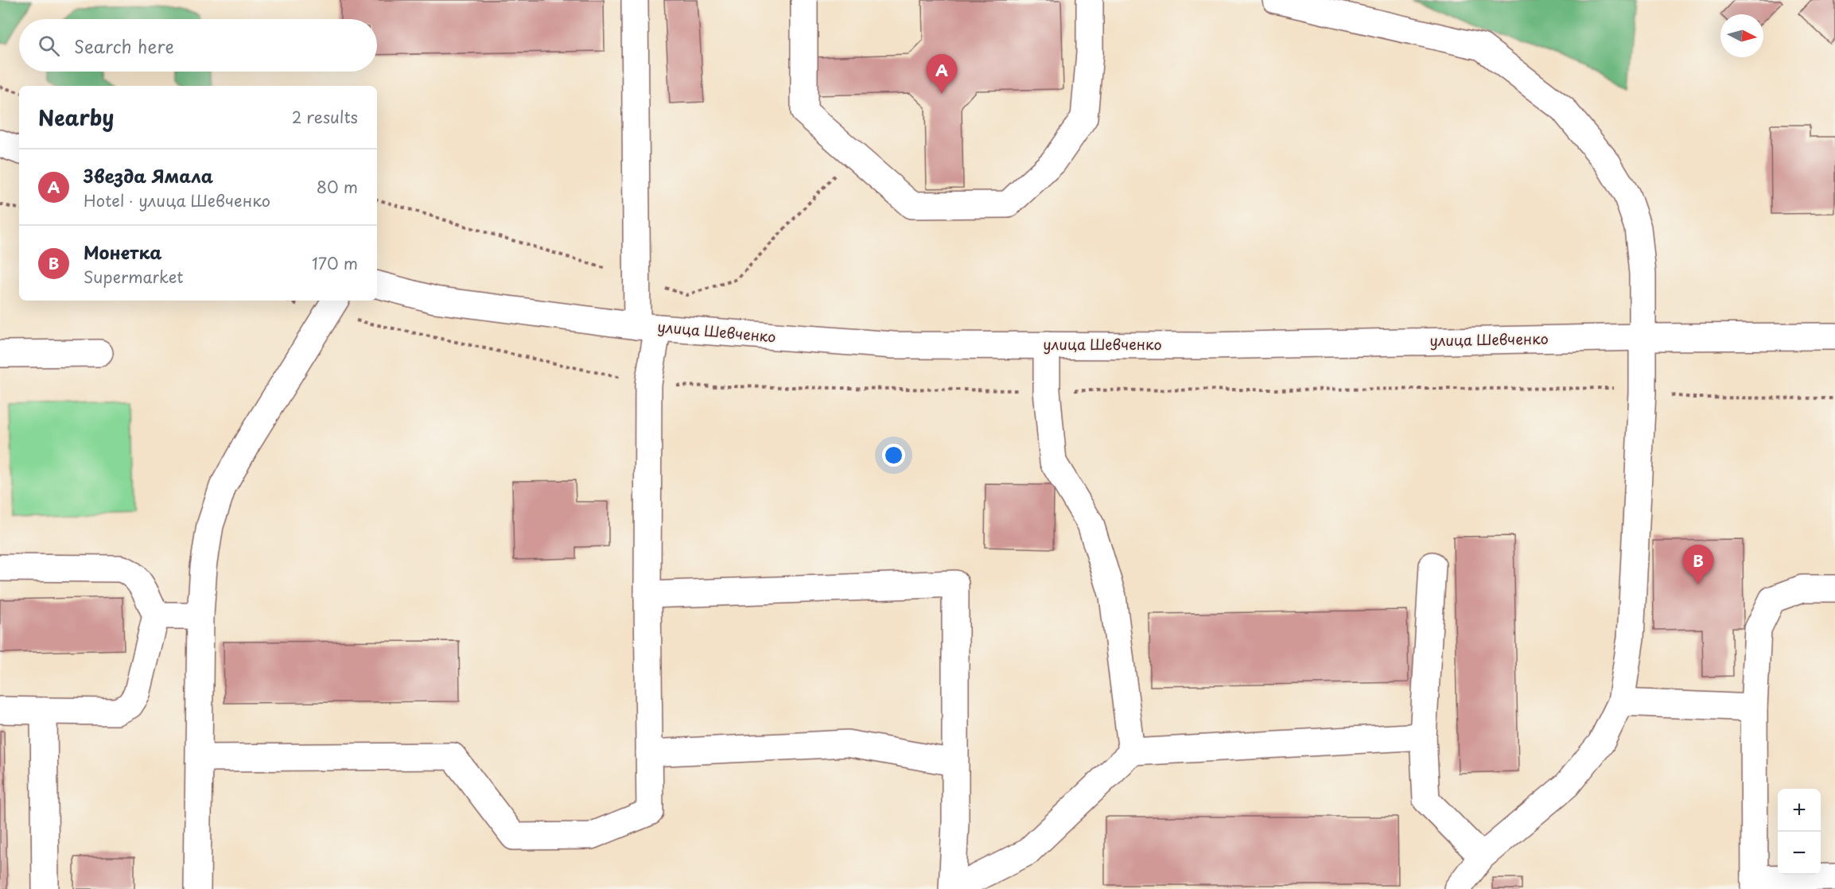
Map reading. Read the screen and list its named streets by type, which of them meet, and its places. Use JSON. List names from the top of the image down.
{
  "streets": {
    "street": ["улица Шевченко"]
  },
  "north": "right",
  "page": {
    "search": "Search here",
    "pins": ["A", "B"],
    "heading": ["Nearby", "2 results"],
    "list": [
      {
        "mark": "A",
        "name": "Звезда Ямала",
        "note": "Hotel · улица Шевченко",
        "value": "80 m"
      },
      {
        "mark": "B",
        "name": "Монетка",
        "note": "Supermarket",
        "value": "170 m"
      }
    ],
    "map_buttons": ["+", "−"]
  }
}
